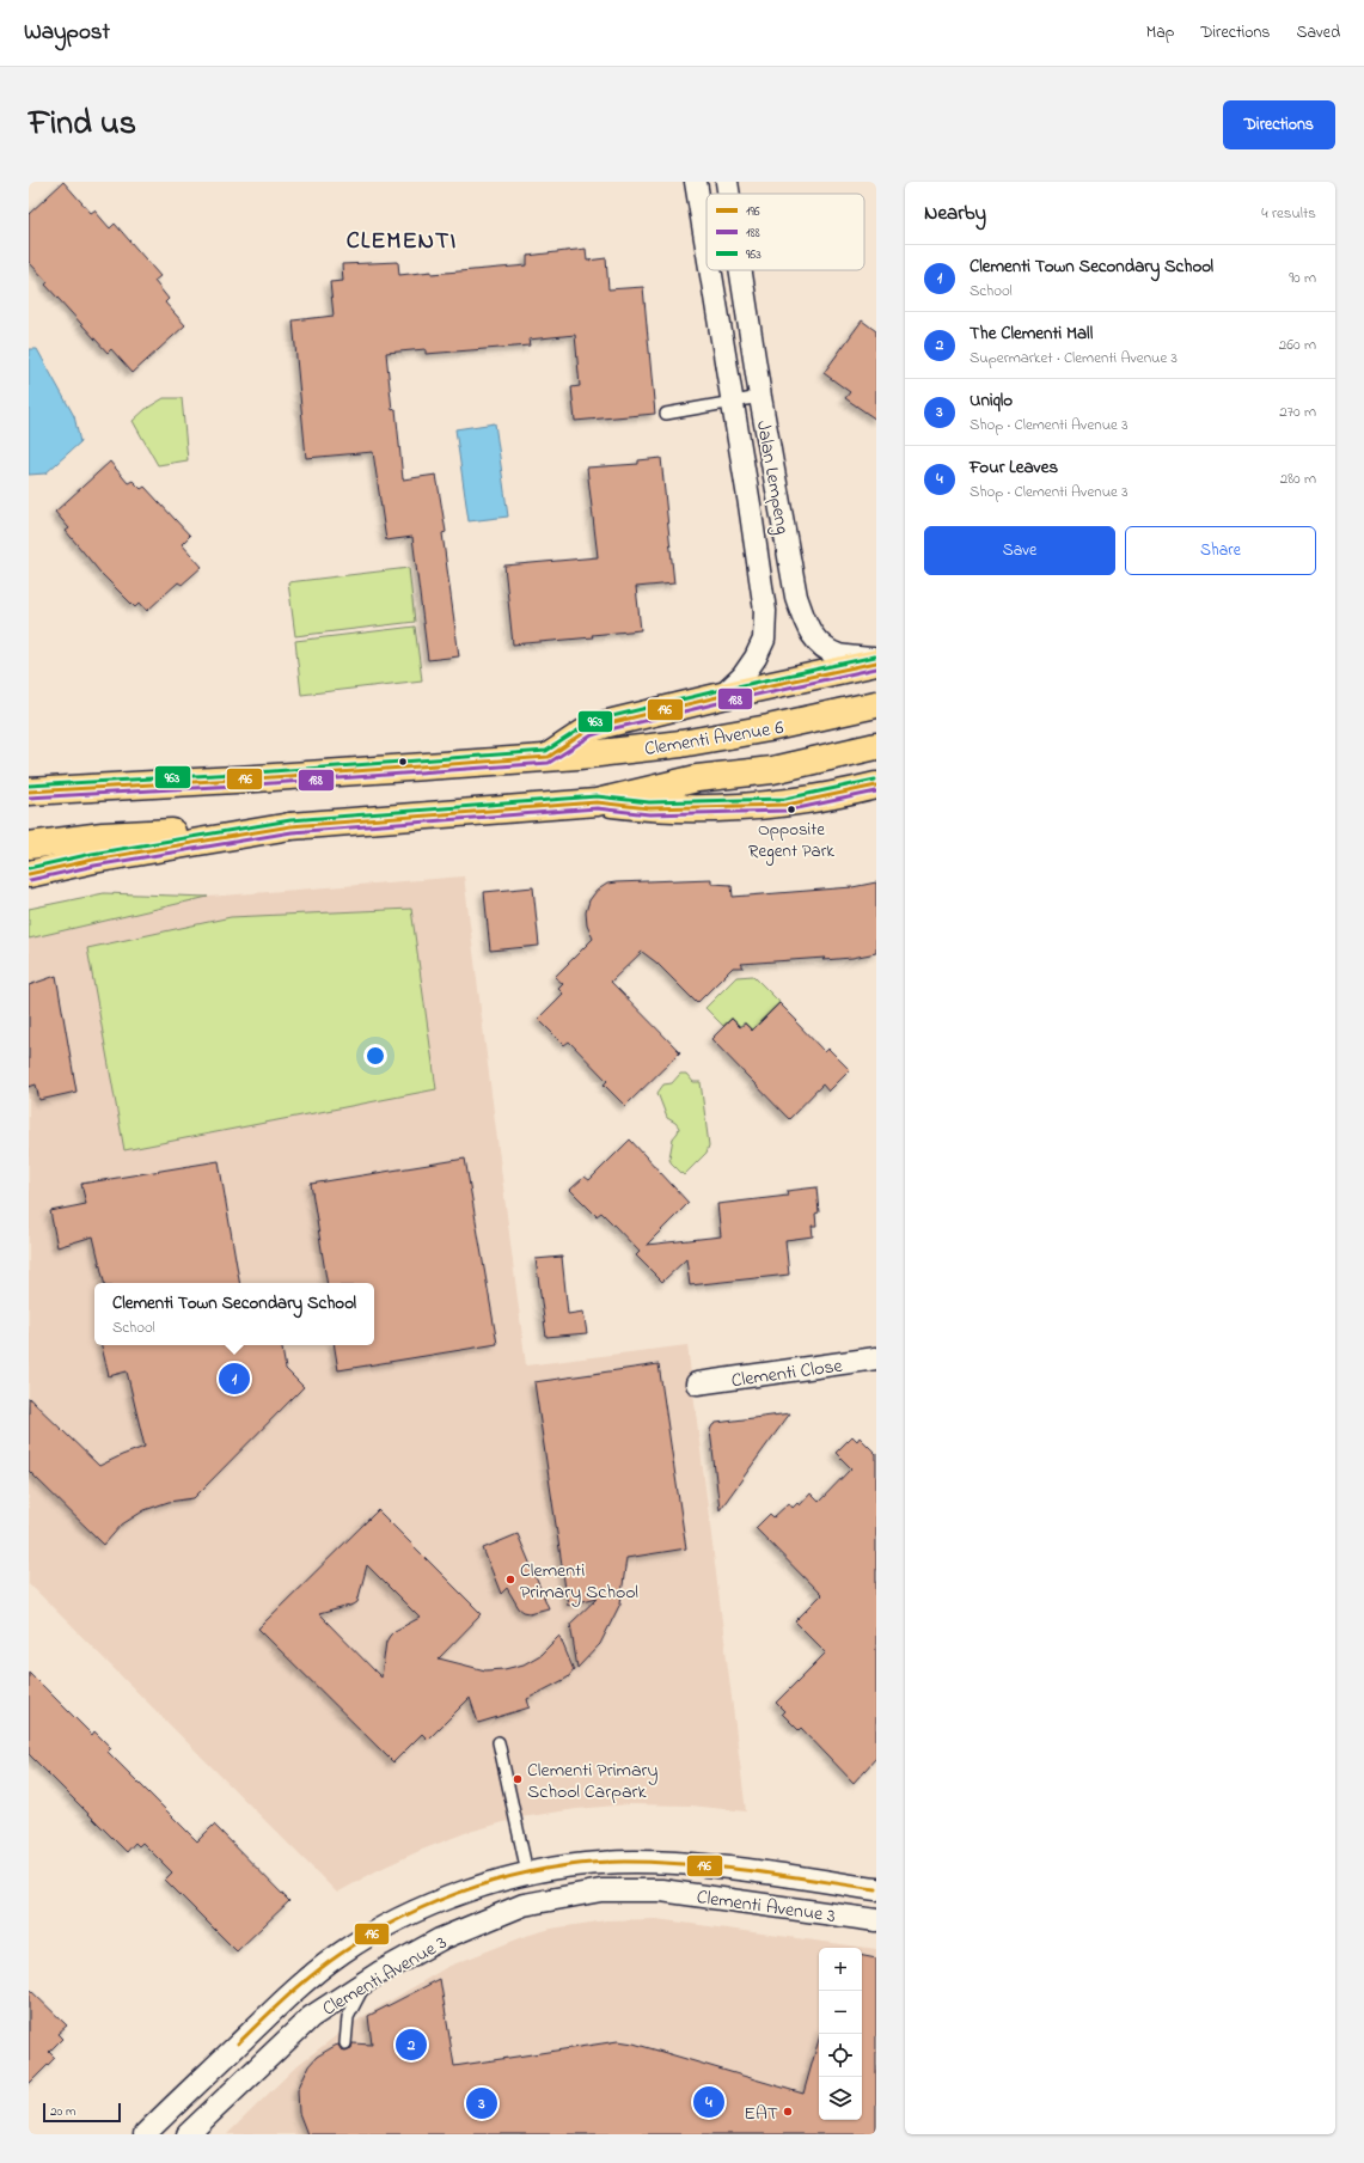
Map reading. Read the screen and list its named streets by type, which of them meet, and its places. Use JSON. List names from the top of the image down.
{
  "streets": {
    "main road": ["Clementi Avenue 6"],
    "street": ["Jalan Lempeng", "Clementi Close", "Clementi Avenue 3"]
  },
  "crossings": [
    ["Jalan Lempeng", "Clementi Avenue 6"]
  ],
  "districts": ["CLEMENTI"],
  "places": [
    "Opposite Regent Park",
    "Clementi Primary School",
    "Clementi Primary School Carpark",
    "EAT"
  ],
  "lines": ["transit line 963", "transit line 196", "transit line 188"],
  "legend": ["196", "188", "963"],
  "scale_bar": "20 m",
  "page": {
    "header": "Waypost",
    "nav": ["Map", "Directions", "Saved"],
    "title": "Find us",
    "buttons": [
      "Directions",
      ["Save", "Share"]
    ],
    "heading": ["Nearby", "4 results"],
    "list": [
      {
        "mark": "1",
        "name": "Clementi Town Secondary School",
        "note": "School",
        "value": "90 m"
      },
      {
        "mark": "2",
        "name": "The Clementi Mall",
        "note": "Supermarket · Clementi Avenue 3",
        "value": "260 m"
      },
      {
        "mark": "3",
        "name": "Uniqlo",
        "note": "Shop · Clementi Avenue 3",
        "value": "270 m"
      },
      {
        "mark": "4",
        "name": "Four Leaves",
        "note": "Shop · Clementi Avenue 3",
        "value": "280 m"
      }
    ],
    "popup": ["Clementi Town Secondary School", "School"],
    "pins": [
      "1",
      "2",
      "4",
      "3"
    ],
    "map_buttons": ["+", "−"],
    "scale": "20 m"
  }
}
